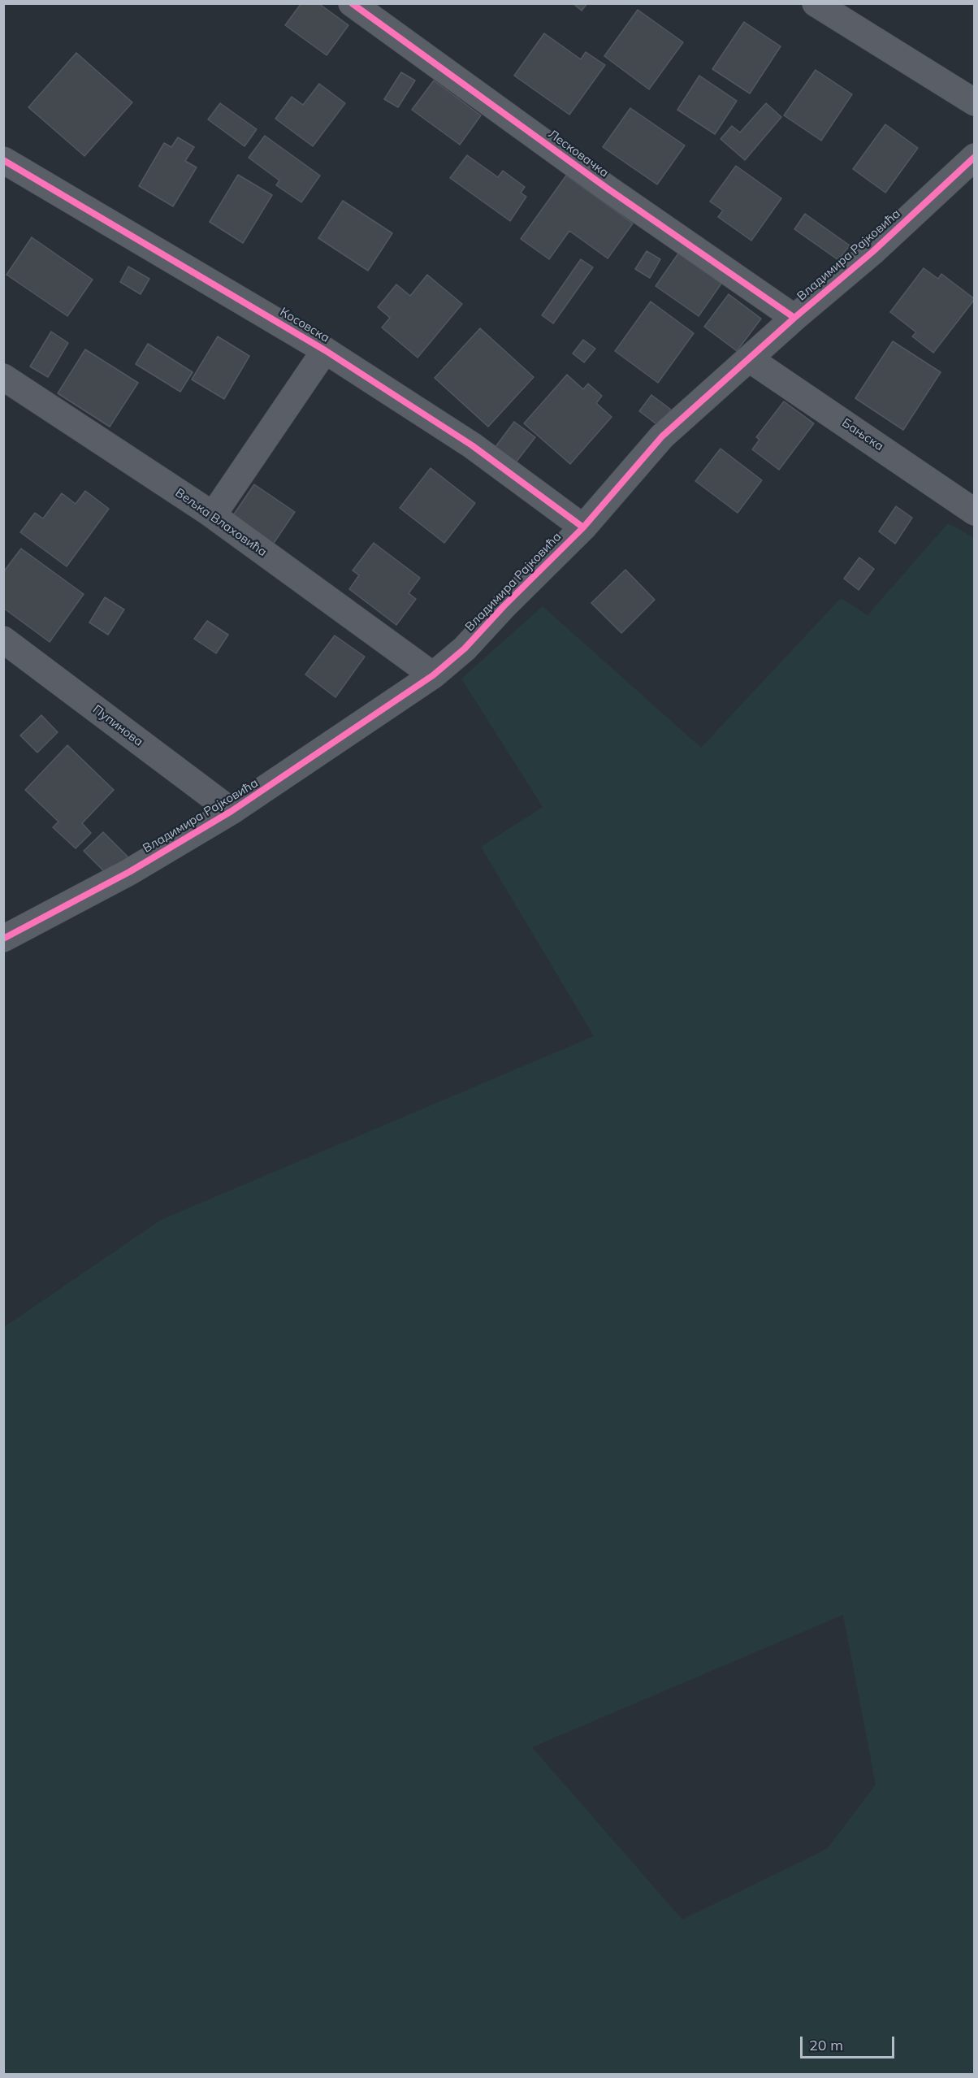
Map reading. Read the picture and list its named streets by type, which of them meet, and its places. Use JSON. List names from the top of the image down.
{
  "streets": {
    "street": [
      "Лесковачка",
      "Владимира Рајковића",
      "Косовска",
      "Бањска",
      "Вељка Влаховића",
      "Пупинова"
    ]
  },
  "crossings": [
    ["Лесковачка", "Владимира Рајковића"],
    ["Владимира Рајковића", "Косовска"],
    ["Владимира Рајковића", "Бањска"],
    ["Владимира Рајковића", "Вељка Влаховића"],
    ["Владимира Рајковића", "Пупинова"]
  ],
  "scale_bar": "20 m"
}
